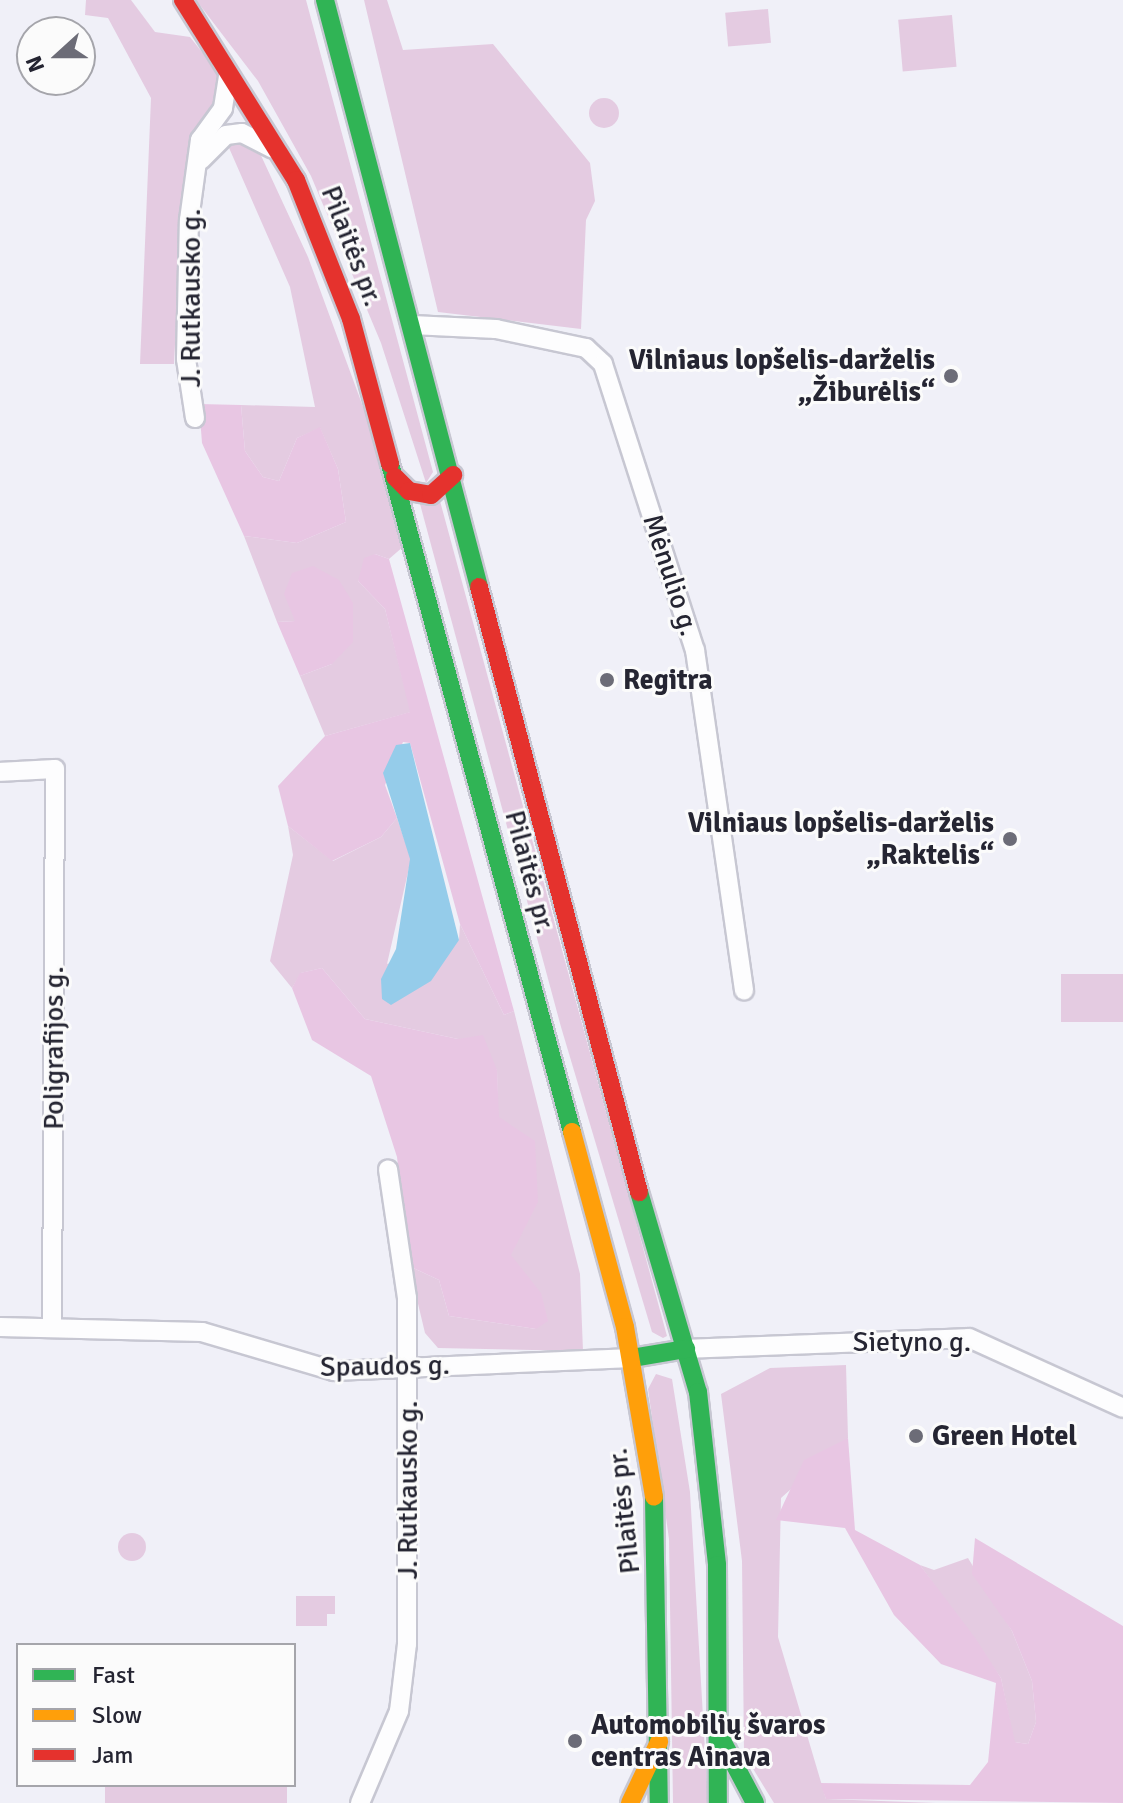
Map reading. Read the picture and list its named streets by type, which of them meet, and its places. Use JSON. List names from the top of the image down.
{
  "streets": {
    "main road": ["Pilaitės pr."],
    "street": [
      "J. Rutkausko g.",
      "Mėnulio g.",
      "Poligrafijos g.",
      "Sietyno g.",
      "Spaudos g."
    ]
  },
  "crossings": [
    ["Pilaitės pr.", "J. Rutkausko g."],
    ["Pilaitės pr.", "Mėnulio g."],
    ["Pilaitės pr.", "Sietyno g."],
    ["Pilaitės pr.", "Spaudos g."],
    ["J. Rutkausko g.", "Spaudos g."],
    ["Poligrafijos g.", "Spaudos g."]
  ],
  "places": [
    "Vilniaus lopšelis-darželis „Žiburėlis“",
    "Regitra",
    "Vilniaus lopšelis-darželis „Raktelis“",
    "Green Hotel",
    "Automobilių švaros centras Ainava"
  ],
  "legend": ["Fast", "Slow", "Jam"],
  "north": "left"
}
